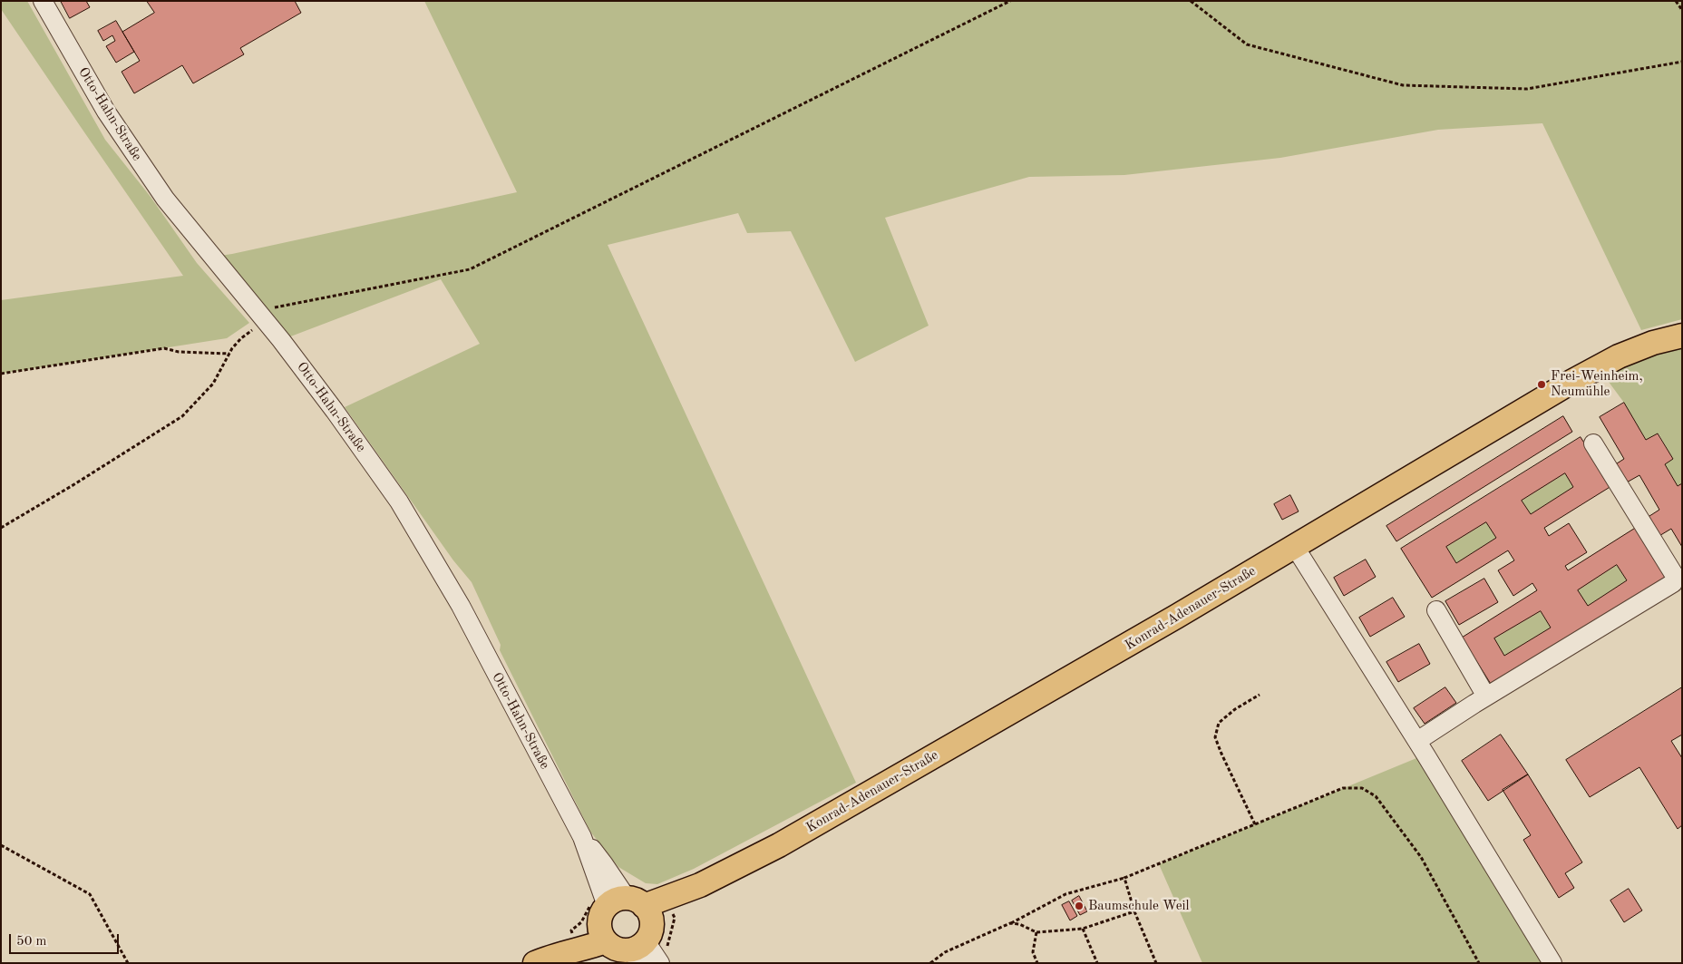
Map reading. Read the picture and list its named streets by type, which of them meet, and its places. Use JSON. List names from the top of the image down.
{
  "streets": {
    "main road": ["Konrad-Adenauer-Straße"],
    "street": ["Otto-Hahn-Straße"]
  },
  "crossings": [
    ["Otto-Hahn-Straße", "Konrad-Adenauer-Straße"]
  ],
  "places": ["Frei-Weinheim, Neumühle", "Baumschule Weil"],
  "scale_bar": "50 m"
}
